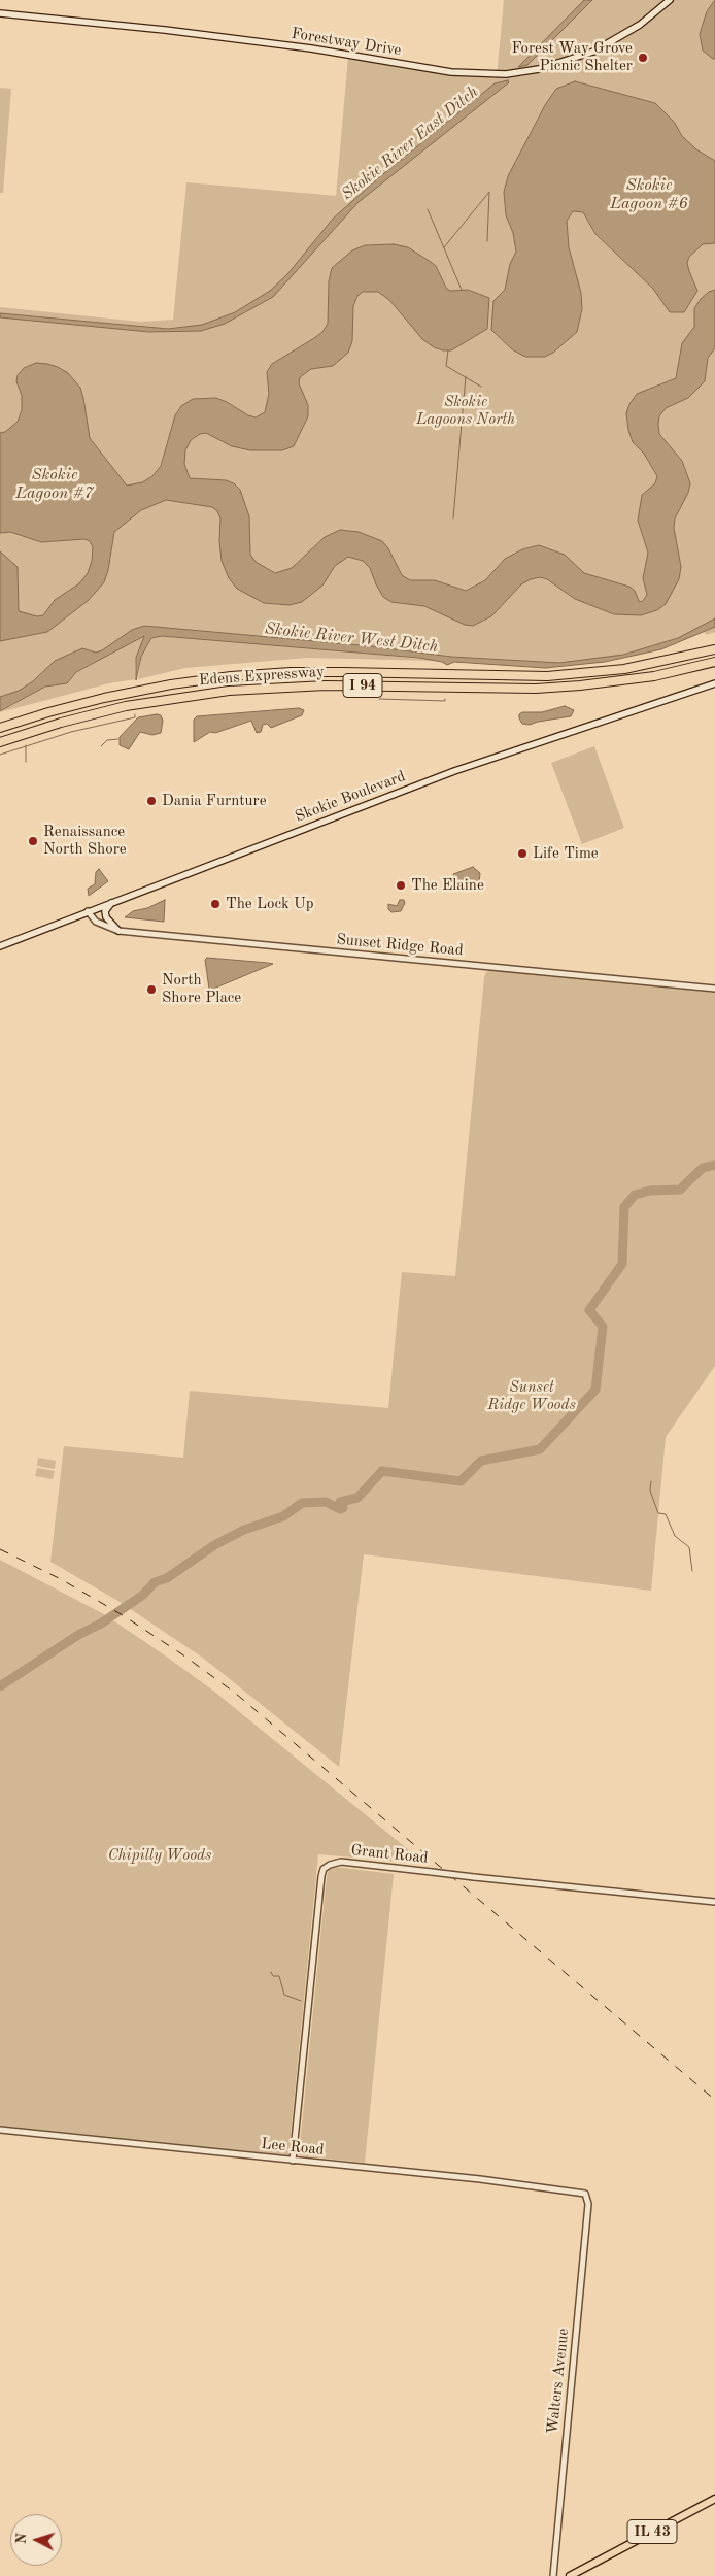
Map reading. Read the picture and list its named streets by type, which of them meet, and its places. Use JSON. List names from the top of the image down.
{
  "streets": {
    "highway": ["Edens Expressway", "I 94"],
    "main road": ["Forestway Drive", "Skokie Boulevard", "IL 43"],
    "street": [
      "Sunset Ridge Road",
      "Grant Road",
      "Lee Road",
      "Walters Avenue"
    ]
  },
  "crossings": [
    ["Skokie Boulevard", "Sunset Ridge Road"],
    ["Grant Road", "Lee Road"],
    ["Lee Road", "Walters Avenue"]
  ],
  "water": [
    "Skokie River East Ditch",
    "Skokie Lagoon #6",
    "Skokie Lagoon #7",
    "Skokie River West Ditch"
  ],
  "parks": ["Skokie Lagoons North", "Sunset Ridge Woods", "Chipilly Woods"],
  "places": [
    "Forest Way Grove Picnic Shelter",
    "Dania Furnture",
    "Renaissance North Shore",
    "Life Time",
    "The Elaine",
    "The Lock Up",
    "North Shore Place"
  ],
  "north": "left"
}
